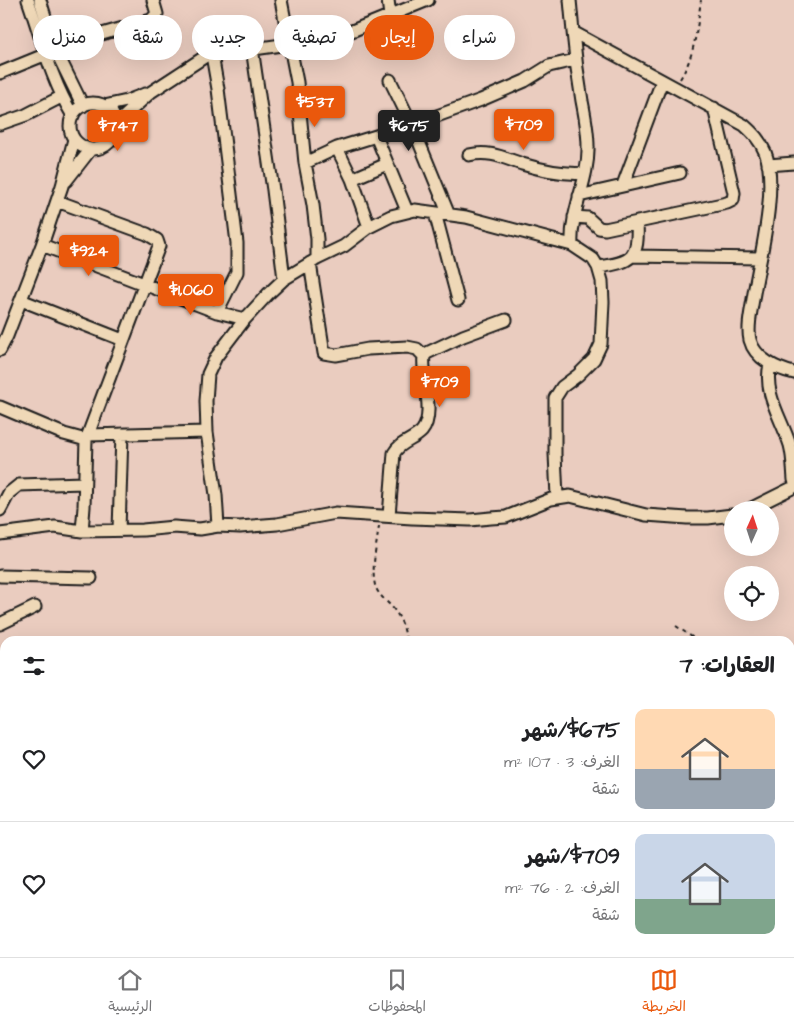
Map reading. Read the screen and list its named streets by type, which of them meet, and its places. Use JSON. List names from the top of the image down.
{
  "north": "top",
  "page": {
    "chip": [
      "شراء",
      "إيجار",
      "تصفية",
      "جديد",
      "شقة",
      "منزل"
    ],
    "price": [
      "$537",
      "$709",
      "$747",
      "$675",
      "$924",
      "$1,060",
      "$709"
    ],
    "heading": "العقارات: 7",
    "list": [
      {
        "name": "$675/شهر",
        "note": "الغرف: 3 · 107 m² · شقة"
      },
      {
        "name": "$709/شهر",
        "note": "الغرف: 2 · 76 m² · شقة"
      }
    ],
    "tabs": ["الخريطة", "المحفوظات", "الرئيسية"]
  }
}
